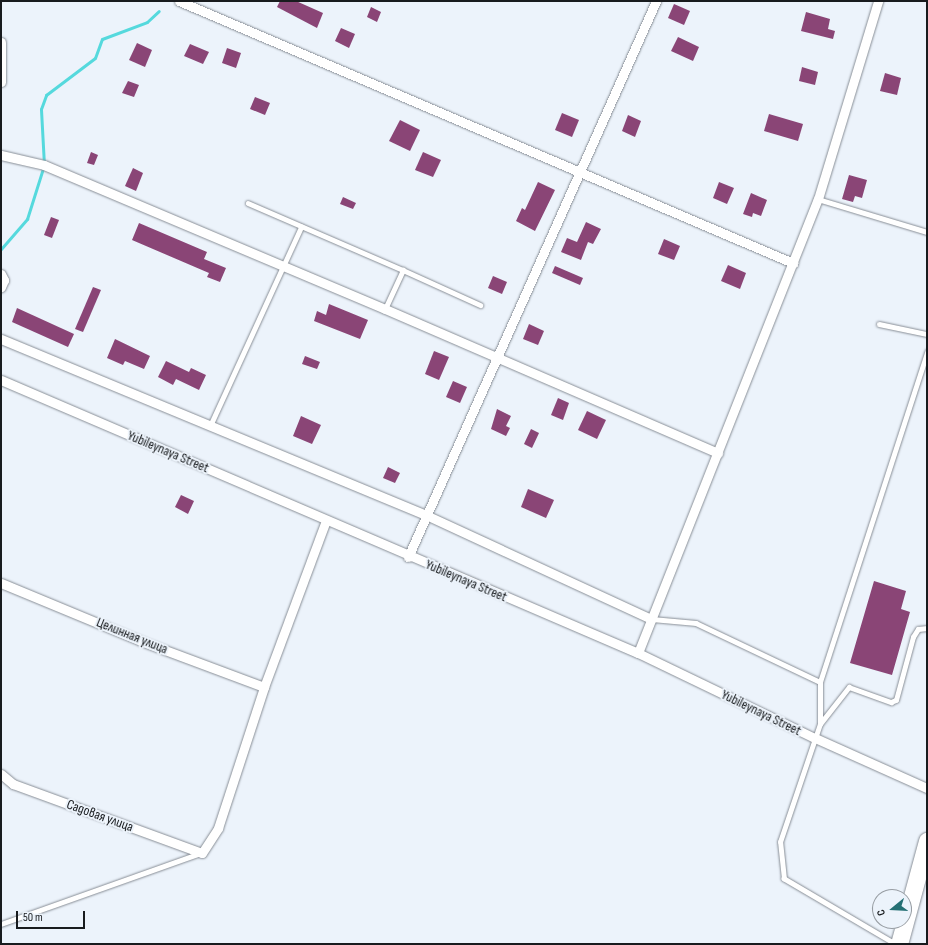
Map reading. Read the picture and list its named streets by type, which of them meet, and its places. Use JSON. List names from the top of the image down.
{
  "streets": {
    "street": ["Yubileynaya Street", "Целинная улица", "Садовая улица"]
  },
  "scale_bar": "50 m",
  "north": "left"
}
